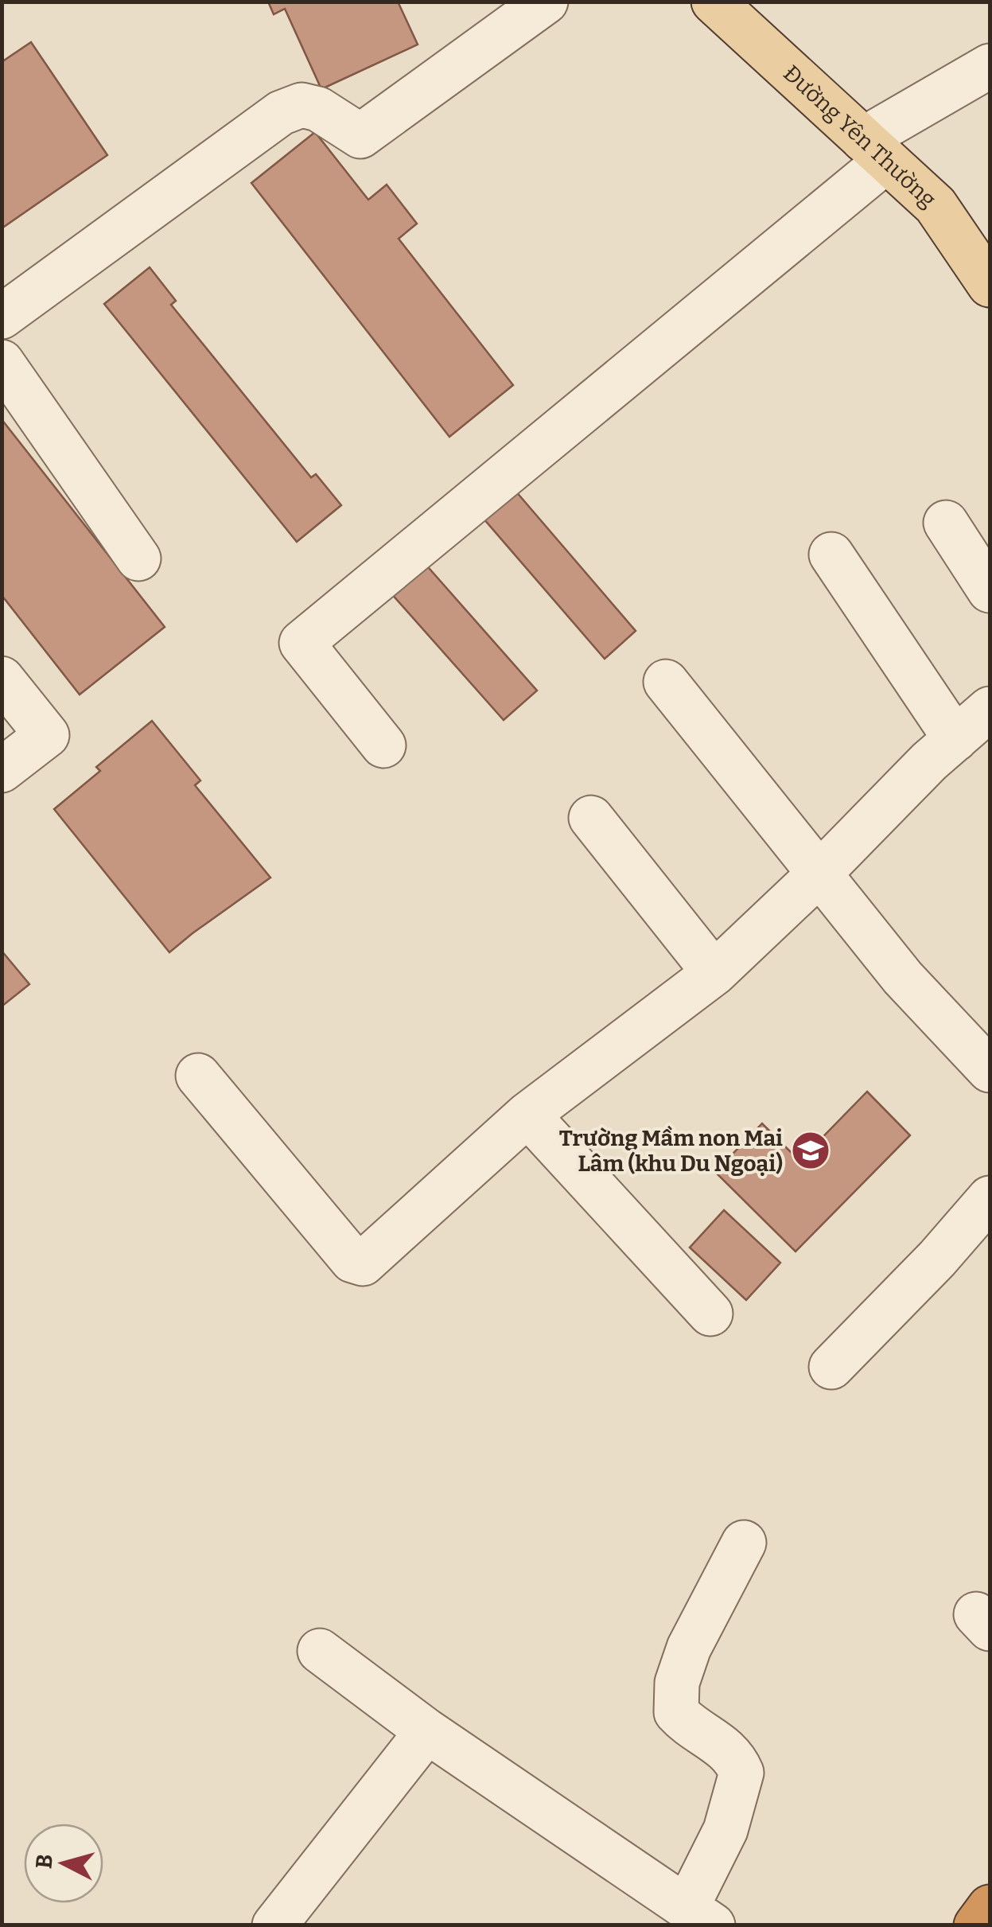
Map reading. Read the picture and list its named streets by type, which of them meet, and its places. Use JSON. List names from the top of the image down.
{
  "streets": {
    "main road": ["Đường Yên Thường"]
  },
  "places": {
    "school or university": ["Trường Mầm non Mai Lâm (khu Du Ngoại)"]
  },
  "north": "left"
}
